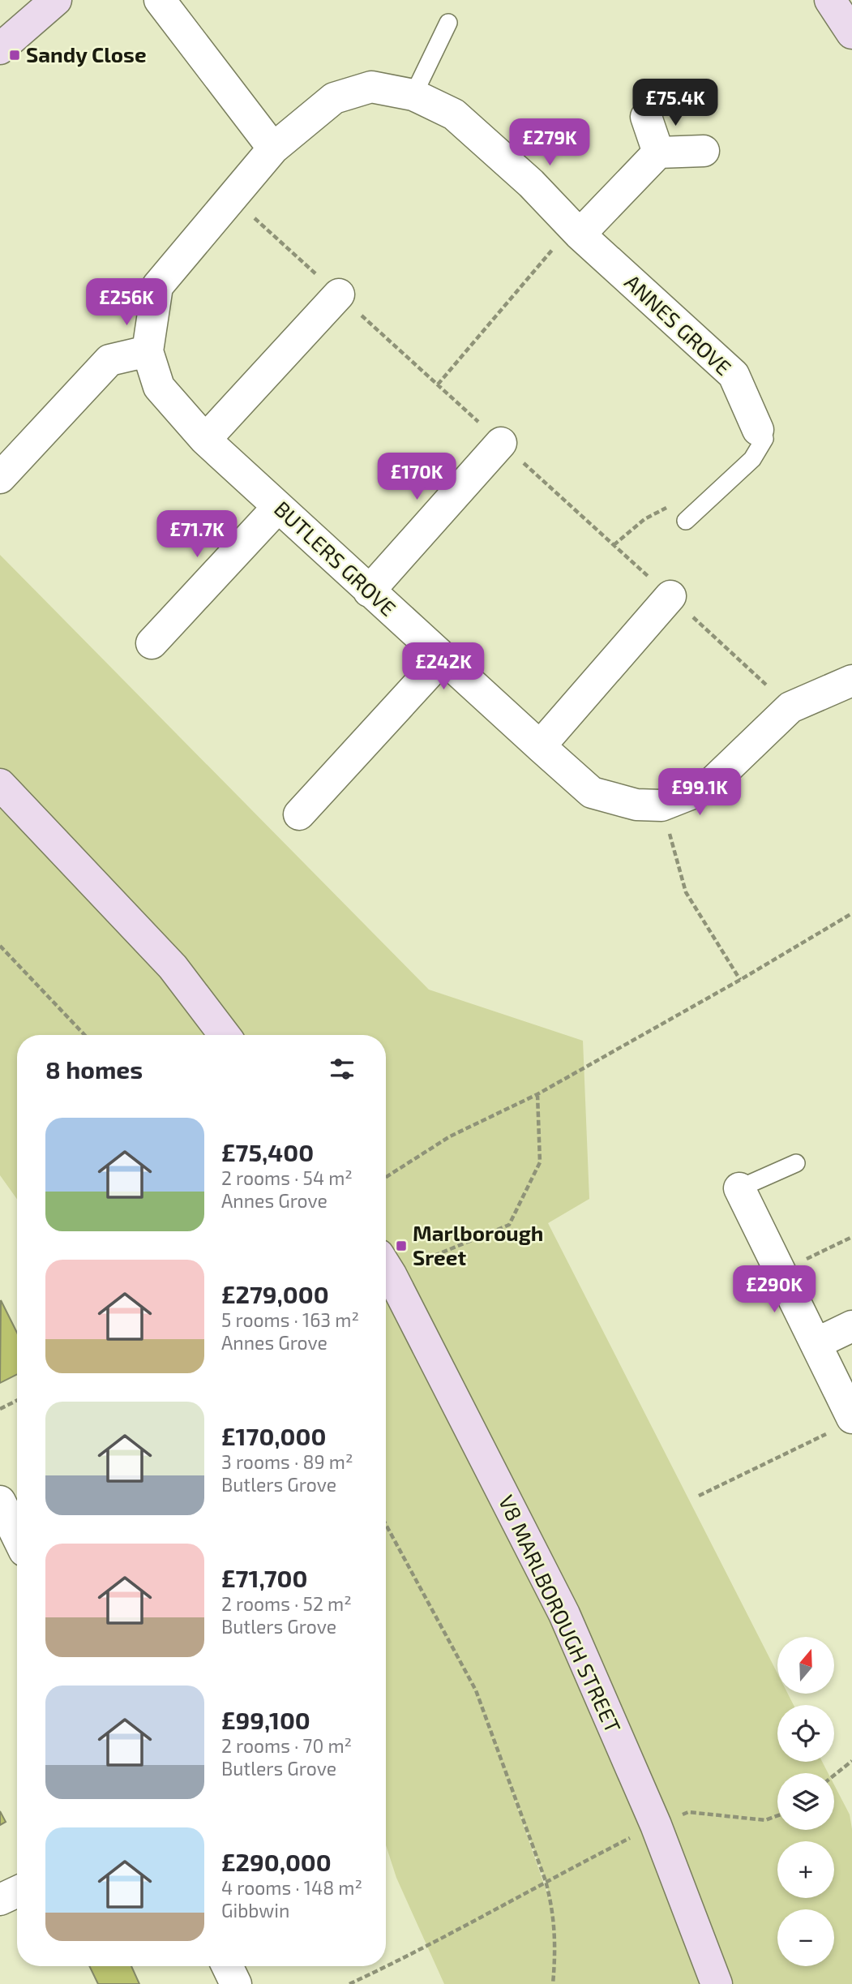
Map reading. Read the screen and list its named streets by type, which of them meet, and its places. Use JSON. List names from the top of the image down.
{
  "streets": {
    "street": ["ANNES GROVE", "BUTLERS GROVE", "V8 MARLBOROUGH STREET"]
  },
  "crossings": [
    ["ANNES GROVE", "BUTLERS GROVE"]
  ],
  "places": {
    "transit": ["Sandy Close", "Marlborough Sreet"]
  },
  "north": "top",
  "page": {
    "price": [
      "£75.4K",
      "£279K",
      "£256K",
      "£170K",
      "£71.7K",
      "£242K",
      "£99.1K",
      "£290K"
    ],
    "heading": "8 homes",
    "list": [
      {
        "name": "£75,400",
        "note": "2 rooms · 54 m² · Annes Grove"
      },
      {
        "name": "£279,000",
        "note": "5 rooms · 163 m² · Annes Grove"
      },
      {
        "name": "£170,000",
        "note": "3 rooms · 89 m² · Butlers Grove"
      },
      {
        "name": "£71,700",
        "note": "2 rooms · 52 m² · Butlers Grove"
      },
      {
        "name": "£99,100",
        "note": "2 rooms · 70 m² · Butlers Grove"
      },
      {
        "name": "£290,000",
        "note": "4 rooms · 148 m² · Gibbwin"
      }
    ],
    "map_buttons": ["+", "−"]
  }
}
